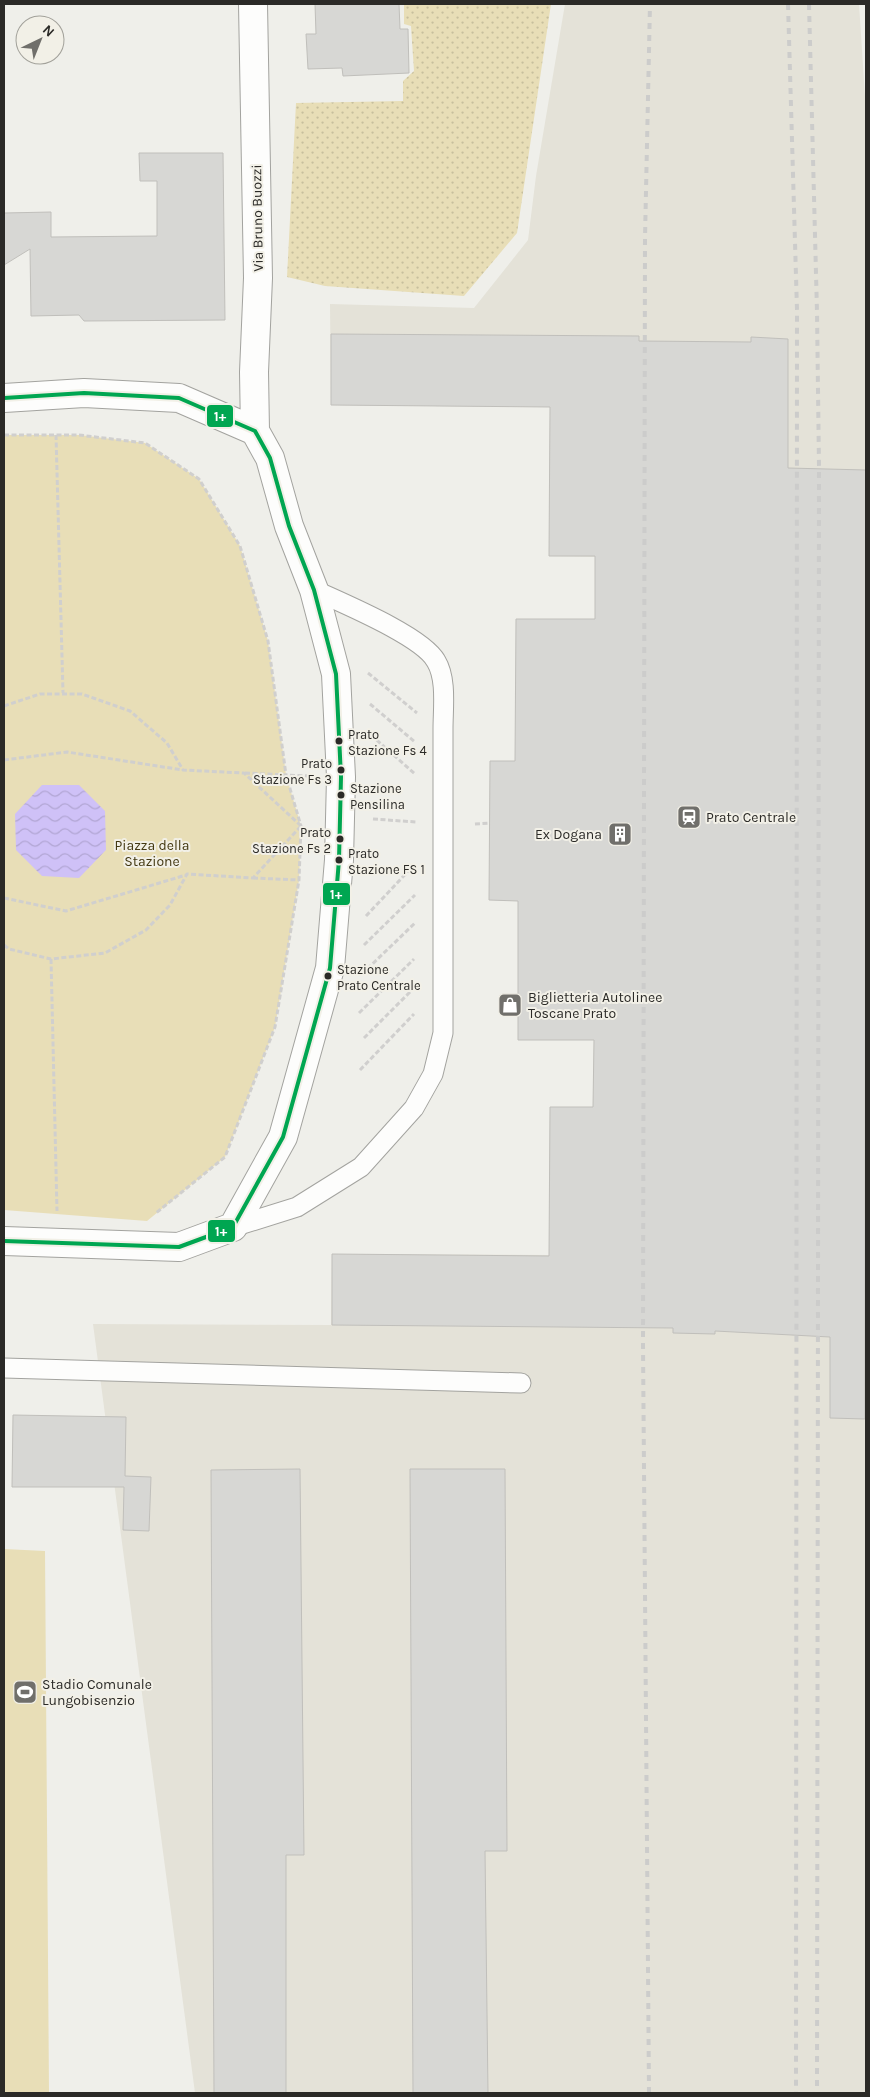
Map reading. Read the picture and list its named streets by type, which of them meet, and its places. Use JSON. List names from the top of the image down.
{
  "streets": {
    "street": ["Via Bruno Buozzi"]
  },
  "parks": ["Piazza della Stazione"],
  "places": {
    "other": [
      "Prato Stazione Fs 4",
      "Prato Stazione Fs 3",
      "Stazione Pensilina",
      "Prato Stazione Fs 2",
      "Prato Stazione FS 1",
      "Stazione Prato Centrale"
    ],
    "station": ["Prato Centrale"],
    "building": ["Ex Dogana"],
    "shop": ["Biglietteria Autolinee Toscane Prato"],
    "sports": ["Stadio Comunale Lungobisenzio"]
  },
  "lines": ["transit line 1+"],
  "north": "top right"
}
